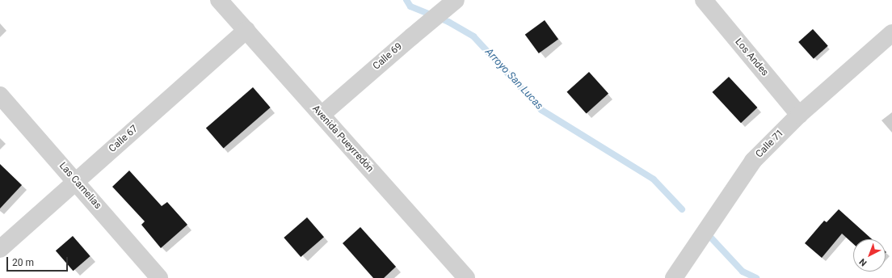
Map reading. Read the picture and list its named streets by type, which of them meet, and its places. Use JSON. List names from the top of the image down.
{
  "streets": {
    "street": [
      "Calle 69",
      "Los Andes",
      "Calle 67",
      "Avenida Pueyrredón",
      "Calle 71",
      "Las Camelias"
    ]
  },
  "crossings": [
    ["Calle 69", "Avenida Pueyrredón"],
    ["Los Andes", "Calle 71"],
    ["Calle 67", "Avenida Pueyrredón"],
    ["Calle 67", "Las Camelias"]
  ],
  "water": ["Arroyo San Lucas"],
  "scale_bar": "20 m",
  "north": "bottom left"
}
